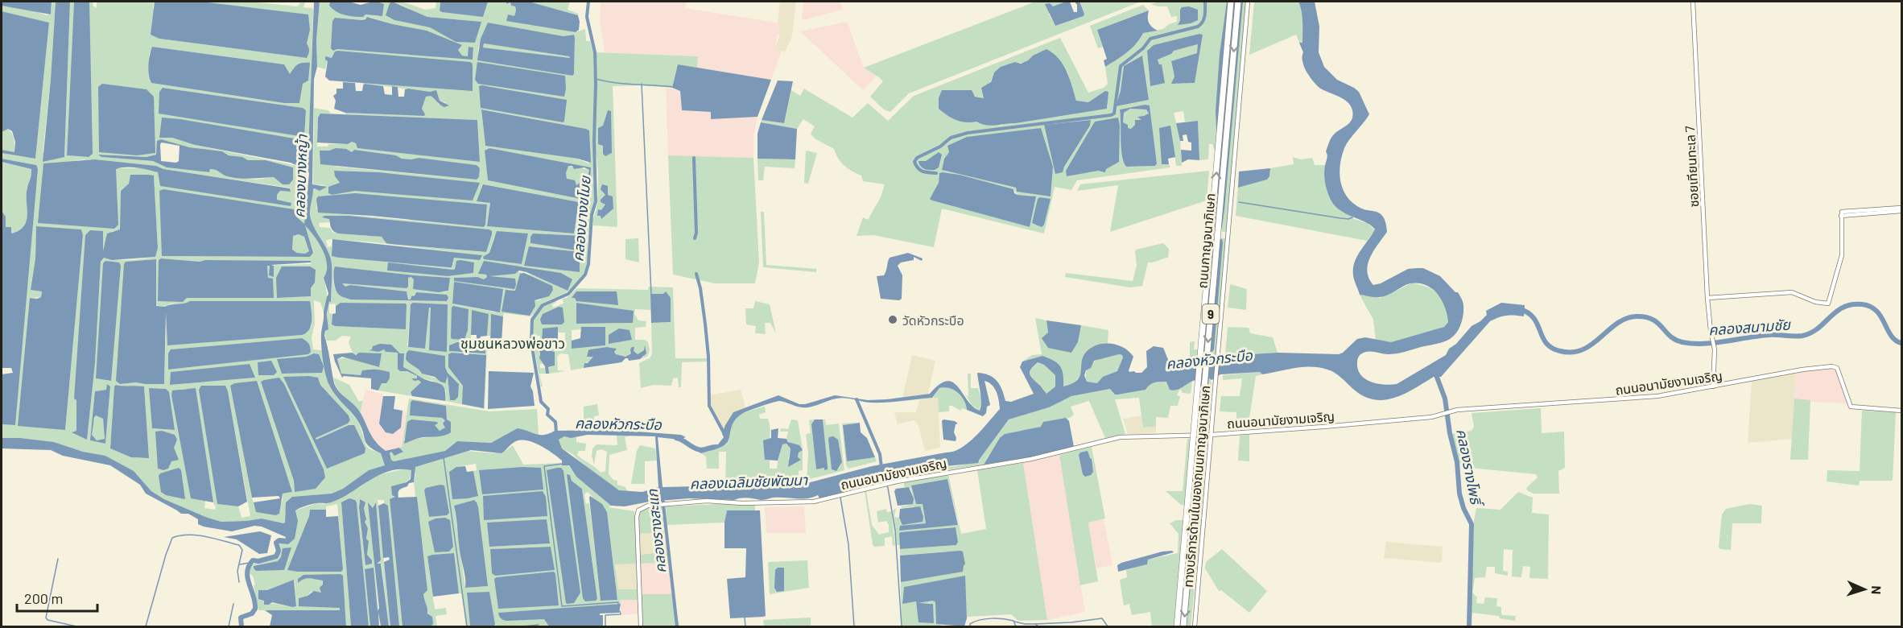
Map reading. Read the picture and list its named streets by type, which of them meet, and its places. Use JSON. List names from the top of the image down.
{
  "streets": {
    "highway": ["ถนนกาญจนาภิเษก", "9"],
    "street": ["ซอยเทียนทะเล 7", "ถนนอนามัยงามเจริญ", "ทางบริการด้านในของถนนกาญจนาภิเษก"]
  },
  "crossings": [
    ["ซอยเทียนทะเล 7", "ถนนอนามัยงามเจริญ"],
    ["ถนนอนามัยงามเจริญ", "ทางบริการด้านในของถนนกาญจนาภิเษก"]
  ],
  "districts": ["ชุมชนหลวงพ่อขาว"],
  "water": [
    "คลองบางหญ้า",
    "คลองบางขโมย",
    "คลองสนามชัย",
    "คลองหัวกระบือ",
    "คลองรางโพธิ์",
    "คลองเฉลิมชัยพัฒนา",
    "คลองรางสะแก"
  ],
  "places": ["วัดหัวกระบือ"],
  "scale_bar": "200 m",
  "north": "right"
}
